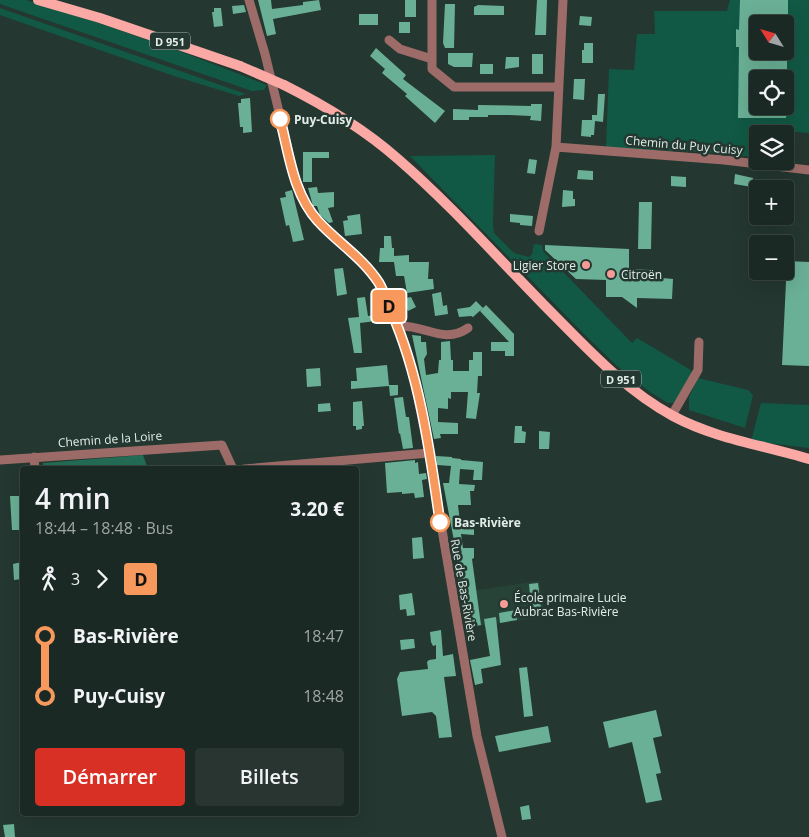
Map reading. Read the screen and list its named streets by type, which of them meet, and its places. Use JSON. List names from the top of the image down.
{
  "streets": {
    "main road": ["D 951"],
    "street": ["Chemin du Puy Cuisy", "Chemin de la Loire", "Rue de Bas-Rivière"]
  },
  "places": [
    "Puy-Cuisy",
    "Ligier Store",
    "Citroën",
    "Bas-Rivière",
    "École primaire Lucie Aubrac Bas-Rivière"
  ],
  "lines": ["bus line D"],
  "north": "top left",
  "page": {
    "on_map": "D",
    "map_buttons": ["+", "−"],
    "heading": ["4 min", "18:44 – 18:48 · Bus", "3.20 €"],
    "legs": ["3", "D"],
    "list": [
      {
        "name": "Bas-Rivière",
        "value": "18:47"
      },
      {
        "name": "Puy-Cuisy",
        "value": "18:48"
      }
    ],
    "buttons": ["Démarrer", "Billets"]
  }
}
